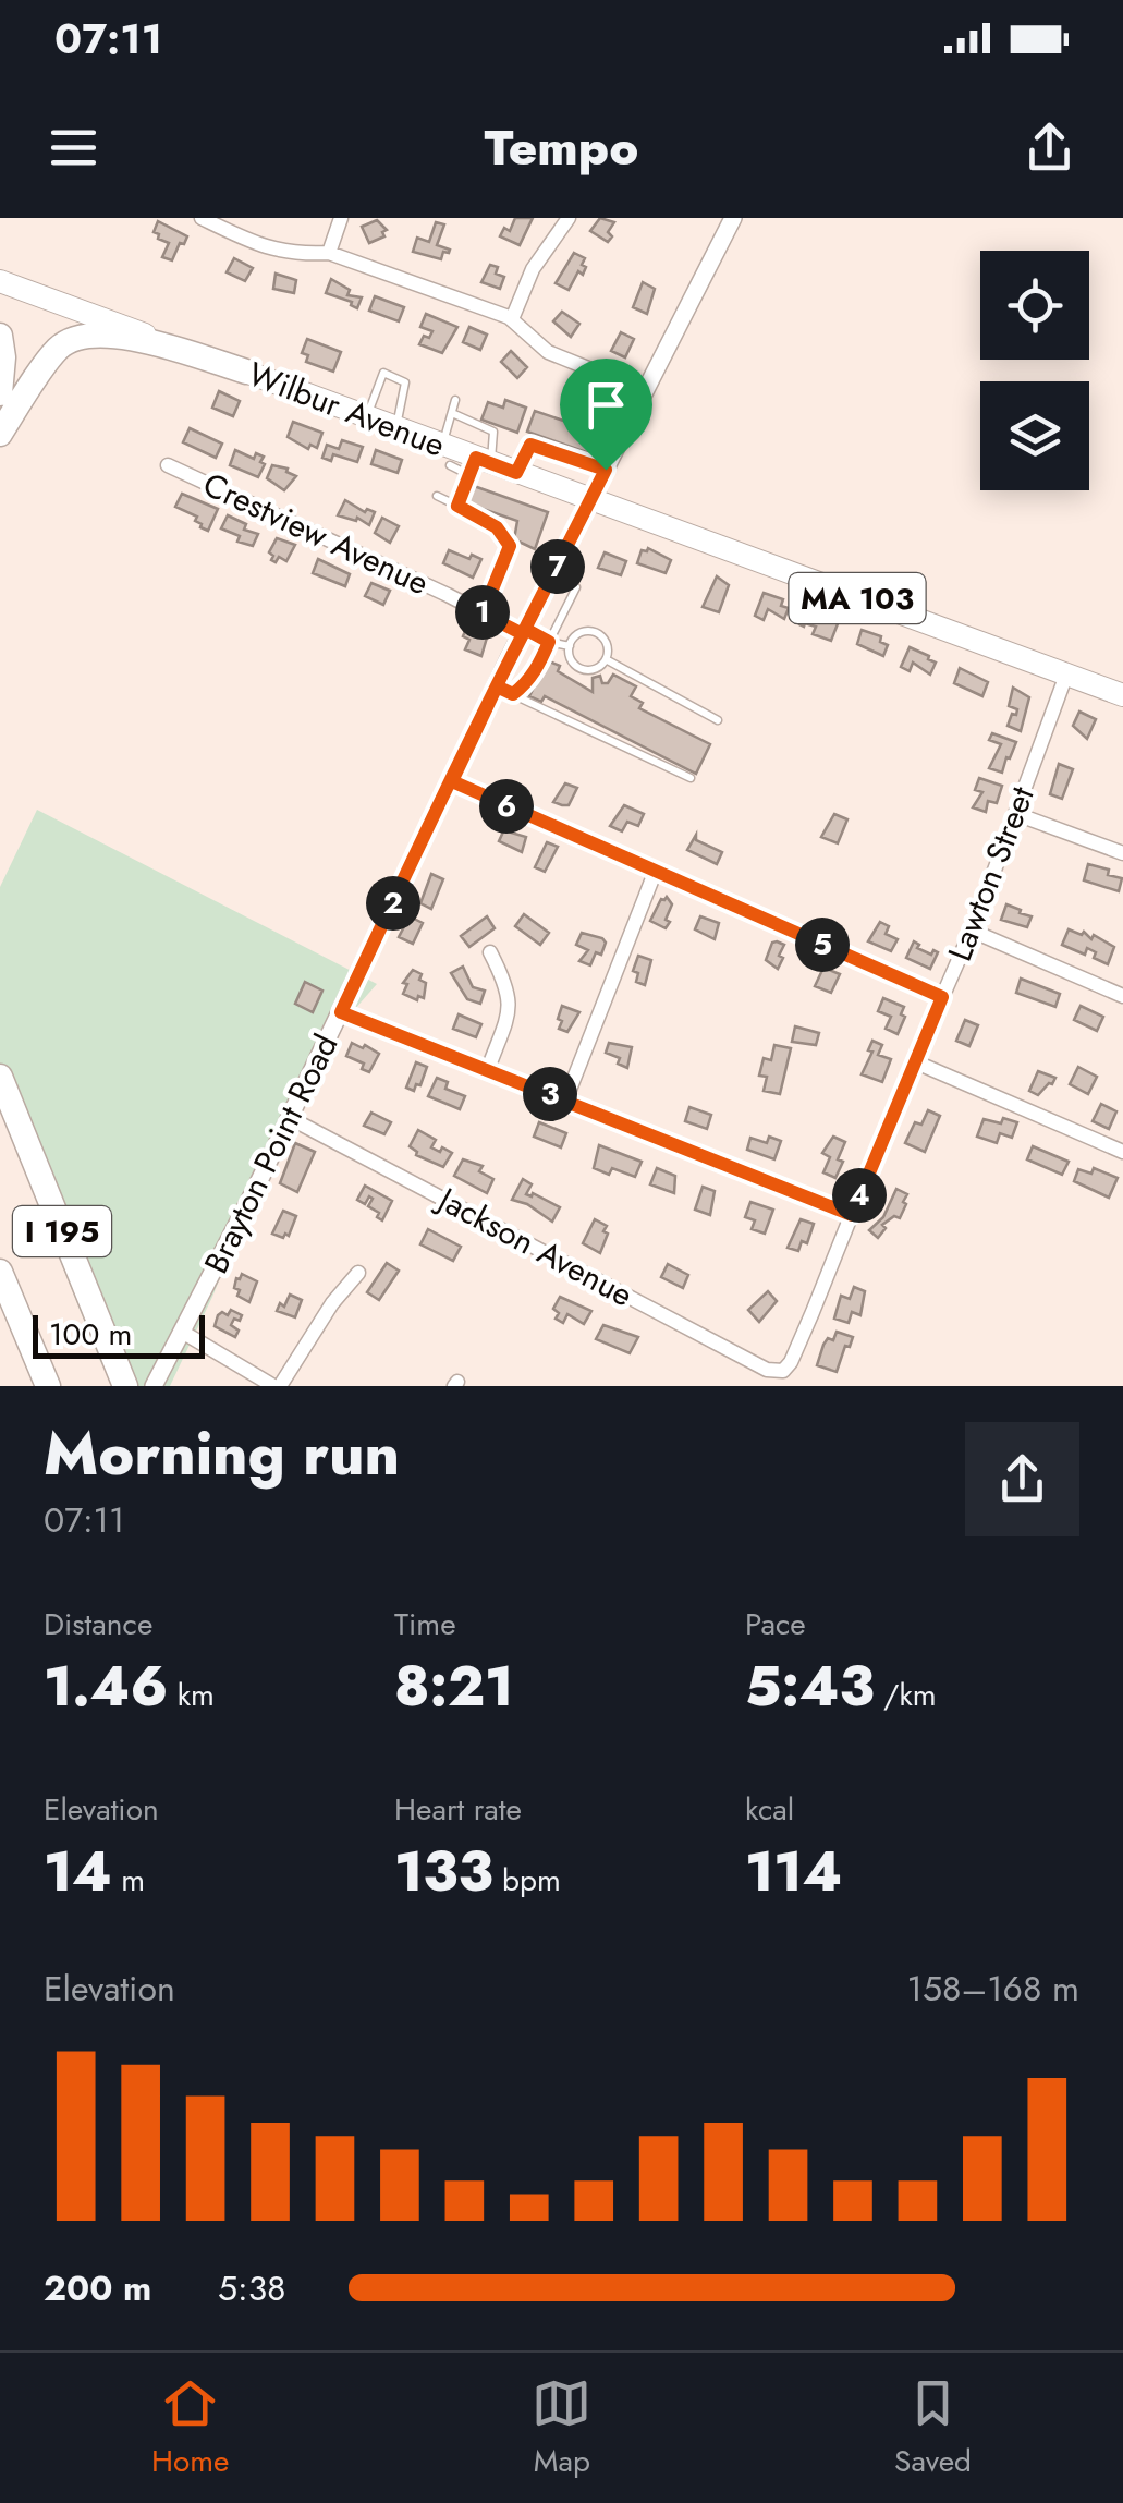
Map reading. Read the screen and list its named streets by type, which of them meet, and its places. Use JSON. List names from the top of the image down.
{
  "streets": {
    "highway": ["I 195"],
    "main road": ["Wilbur Avenue", "MA 103"],
    "street": [
      "Crestview Avenue",
      "Lawton Street",
      "Brayton Point Road",
      "Jackson Avenue"
    ]
  },
  "crossings": [
    ["Wilbur Avenue", "Lawton Street"],
    ["Wilbur Avenue", "Brayton Point Road"],
    ["Crestview Avenue", "Brayton Point Road"],
    ["Lawton Street", "Jackson Avenue"],
    ["Brayton Point Road", "Jackson Avenue"]
  ],
  "scale_bar": "100 m",
  "page": {
    "status": "07:11",
    "header": "Tempo",
    "pins": [
      "7",
      "1",
      "6",
      "2",
      "5",
      "3",
      "4"
    ],
    "scale": "100 m",
    "heading": ["Morning run", "07:11"],
    "stats": [
      ["Distance", "1.46 km"],
      ["Time", "8:21"],
      ["Pace", "5:43 /km"],
      ["Elevation", "14 m"],
      ["Heart rate", "133 bpm"],
      ["kcal", "114"]
    ],
    "chart": ["Elevation", "158–168 m"],
    "list": [
      {
        "name": "200 m",
        "note": "5:38"
      }
    ],
    "tabs": ["Home", "Map", "Saved"]
  }
}
